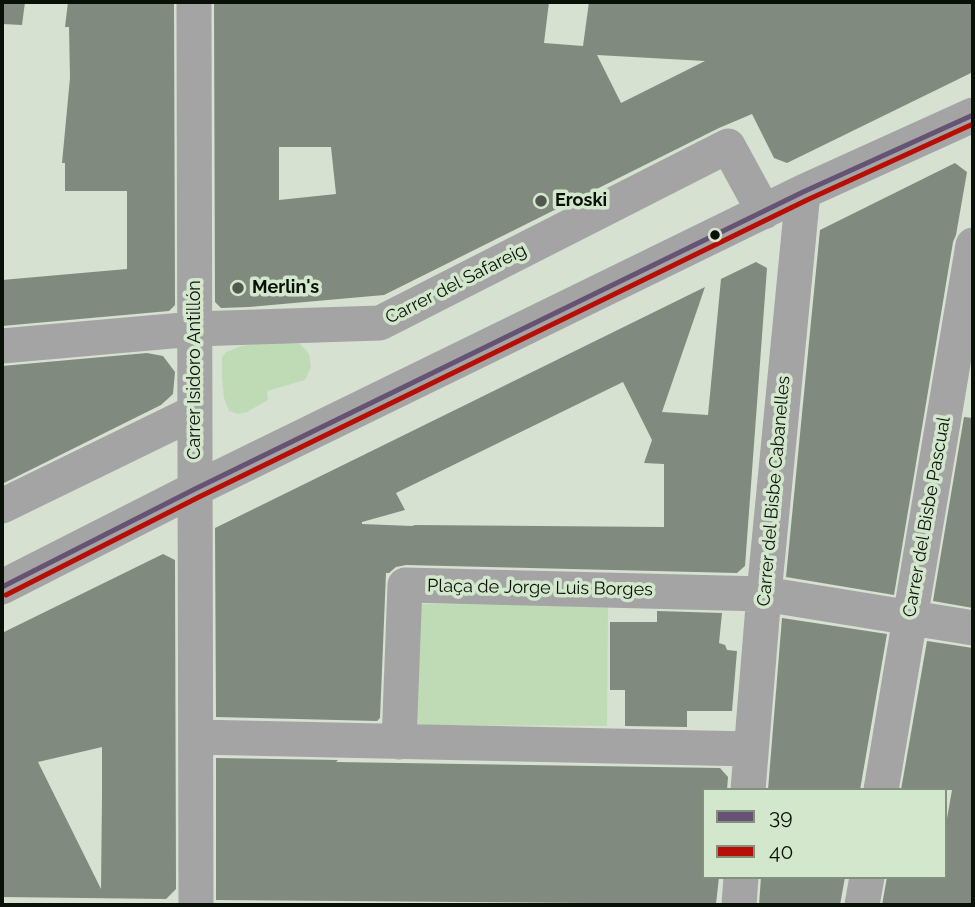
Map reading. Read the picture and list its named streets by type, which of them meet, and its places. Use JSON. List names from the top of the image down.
{
  "streets": {
    "street": [
      "Carrer del Safareig",
      "Carrer Isidoro Antillón",
      "Carrer del Bisbe Cabanelles",
      "Carrer del Bisbe Pascual",
      "Plaça de Jorge Luis Borges"
    ]
  },
  "crossings": [
    ["Carrer del Safareig", "Carrer Isidoro Antillón"],
    ["Carrer del Bisbe Cabanelles", "Plaça de Jorge Luis Borges"]
  ],
  "places": ["Eroski", "Merlin's"],
  "lines": ["transit line 39", "transit line 40"],
  "legend": ["39", "40"]
}
